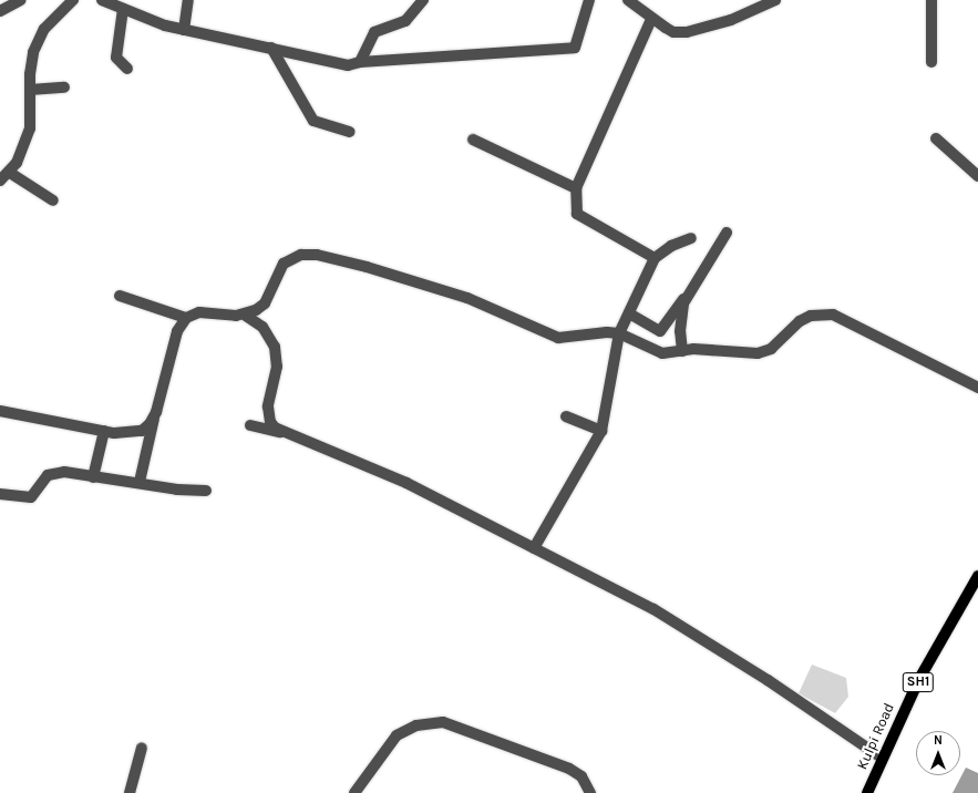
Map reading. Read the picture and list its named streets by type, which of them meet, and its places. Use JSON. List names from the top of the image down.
{
  "streets": {
    "main road": ["SH1", "Kulpi Road"]
  },
  "north": "top"
}
